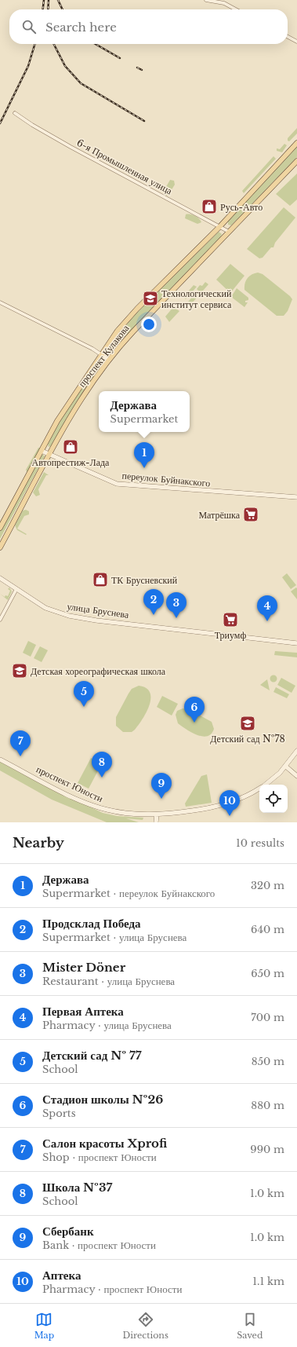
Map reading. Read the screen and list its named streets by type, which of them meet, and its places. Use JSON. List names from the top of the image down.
{
  "streets": {
    "main road": ["проспект Кулакова"],
    "street": [
      "6-я Промышленная улица",
      "переулок Буйнакского",
      "улица Бруснева",
      "проспект Юности"
    ]
  },
  "crossings": [
    ["6-я Промышленная улица", "проспект Кулакова"],
    ["проспект Кулакова", "переулок Буйнакского"]
  ],
  "places": {
    "shop": ["Русь-Авто", "Автопрестиж-Лада", "ТК Брусневский"],
    "school or university": ["Технологический институт сервиса", "Детская хореографическая школа", "Детский сад №78"],
    "supermarket": ["Матрёшка", "Триумф"]
  },
  "page": {
    "search": "Search here",
    "popup": ["Держава", "Supermarket"],
    "pins": [
      "1",
      "2",
      "3",
      "4",
      "5",
      "6",
      "7",
      "8",
      "9",
      "10"
    ],
    "heading": ["Nearby", "10 results"],
    "list": [
      {
        "mark": "1",
        "name": "Держава",
        "note": "Supermarket · переулок Буйнакского",
        "value": "320 m"
      },
      {
        "mark": "2",
        "name": "Продсклад Победа",
        "note": "Supermarket · улица Бруснева",
        "value": "640 m"
      },
      {
        "mark": "3",
        "name": "Mister Döner",
        "note": "Restaurant · улица Бруснева",
        "value": "650 m"
      },
      {
        "mark": "4",
        "name": "Первая Аптека",
        "note": "Pharmacy · улица Бруснева",
        "value": "700 m"
      },
      {
        "mark": "5",
        "name": "Детский сад № 77",
        "note": "School",
        "value": "850 m"
      },
      {
        "mark": "6",
        "name": "Стадион школы №26",
        "note": "Sports",
        "value": "880 m"
      },
      {
        "mark": "7",
        "name": "Салон красоты Xprofi",
        "note": "Shop · проспект Юности",
        "value": "990 m"
      },
      {
        "mark": "8",
        "name": "Школа №37",
        "note": "School",
        "value": "1.0 km"
      },
      {
        "mark": "9",
        "name": "Сбербанк",
        "note": "Bank · проспект Юности",
        "value": "1.0 km"
      },
      {
        "mark": "10",
        "name": "Аптека",
        "note": "Pharmacy · проспект Юности",
        "value": "1.1 km"
      }
    ],
    "nav": ["Map", "Directions", "Saved"]
  }
}
